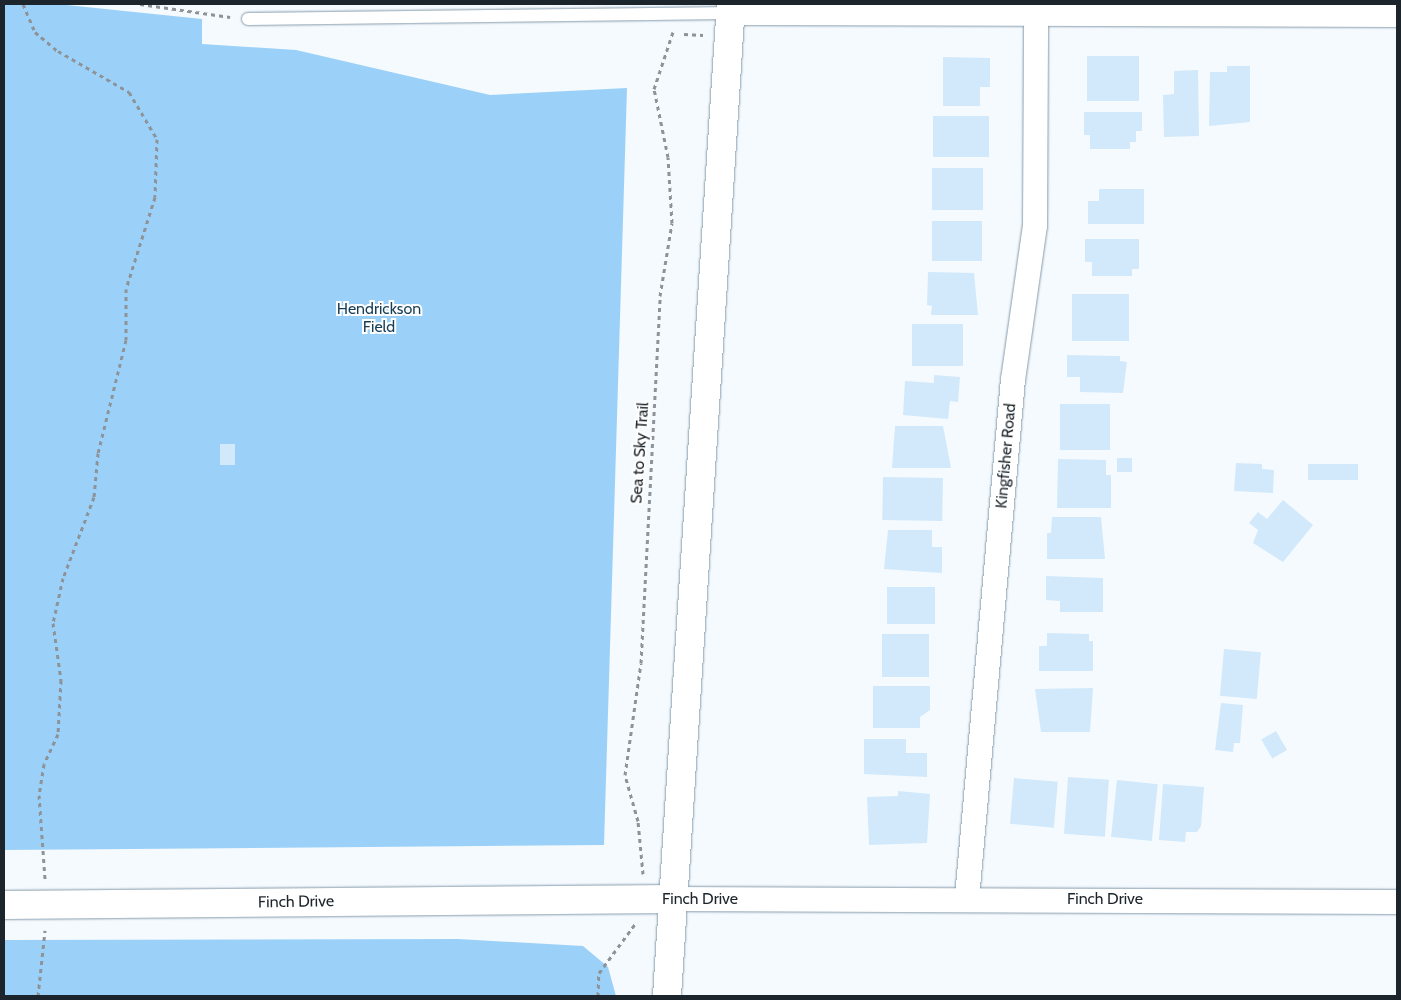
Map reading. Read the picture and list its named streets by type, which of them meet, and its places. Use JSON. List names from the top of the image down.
{
  "streets": {
    "street": ["Kingfisher Road", "Finch Drive"],
    "path": ["Sea to Sky Trail"]
  },
  "crossings": [
    ["Kingfisher Road", "Finch Drive"]
  ],
  "parks": ["Hendrickson Field"]
}
